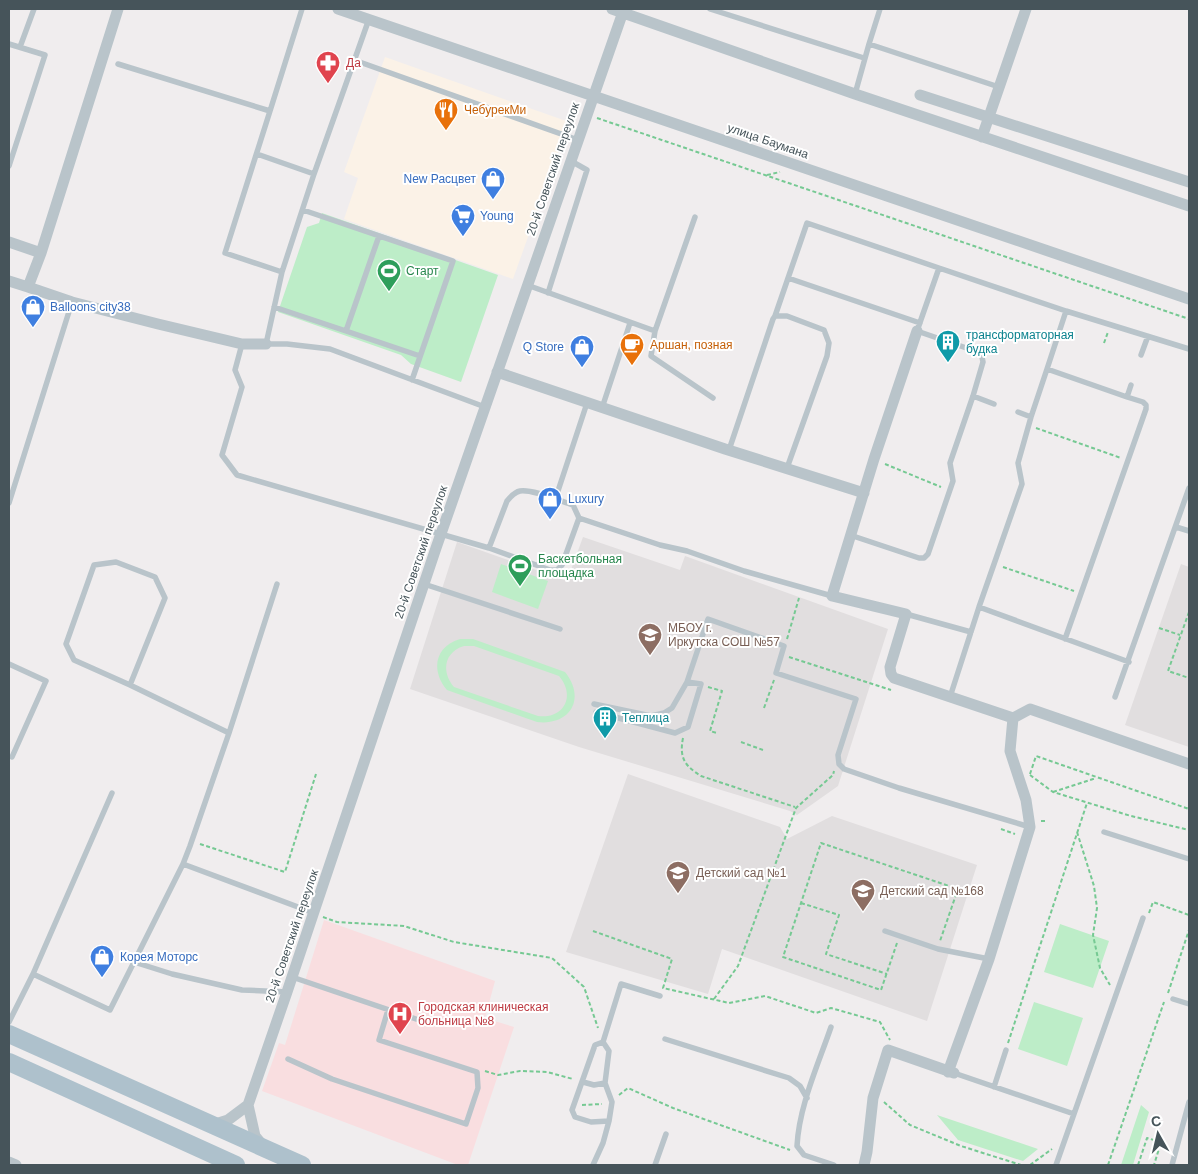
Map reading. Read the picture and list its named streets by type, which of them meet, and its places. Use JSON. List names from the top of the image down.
{
  "streets": {
    "street": ["улица Баумана", "20-й Советский переулок"]
  },
  "crossings": [
    ["улица Баумана", "20-й Советский переулок"]
  ],
  "places": {
    "pharmacy": ["Да"],
    "restaurant": ["ЧебурекМи"],
    "shop": [
      "New Расцвет",
      "Balloons city38",
      "Q Store",
      "Luxury",
      "Корея Моторс"
    ],
    "supermarket": ["Young"],
    "sports": ["Старт", "Баскетбольная площадка"],
    "building": ["трансформаторная будка", "Теплица"],
    "cafe": ["Аршан, позная"],
    "school or university": ["МБОУ г. Иркутска СОШ №57", "Детский сад №1", "Детский сад №168"],
    "hospital": ["Городская клиническая больница №8"]
  },
  "north": "top"
}
